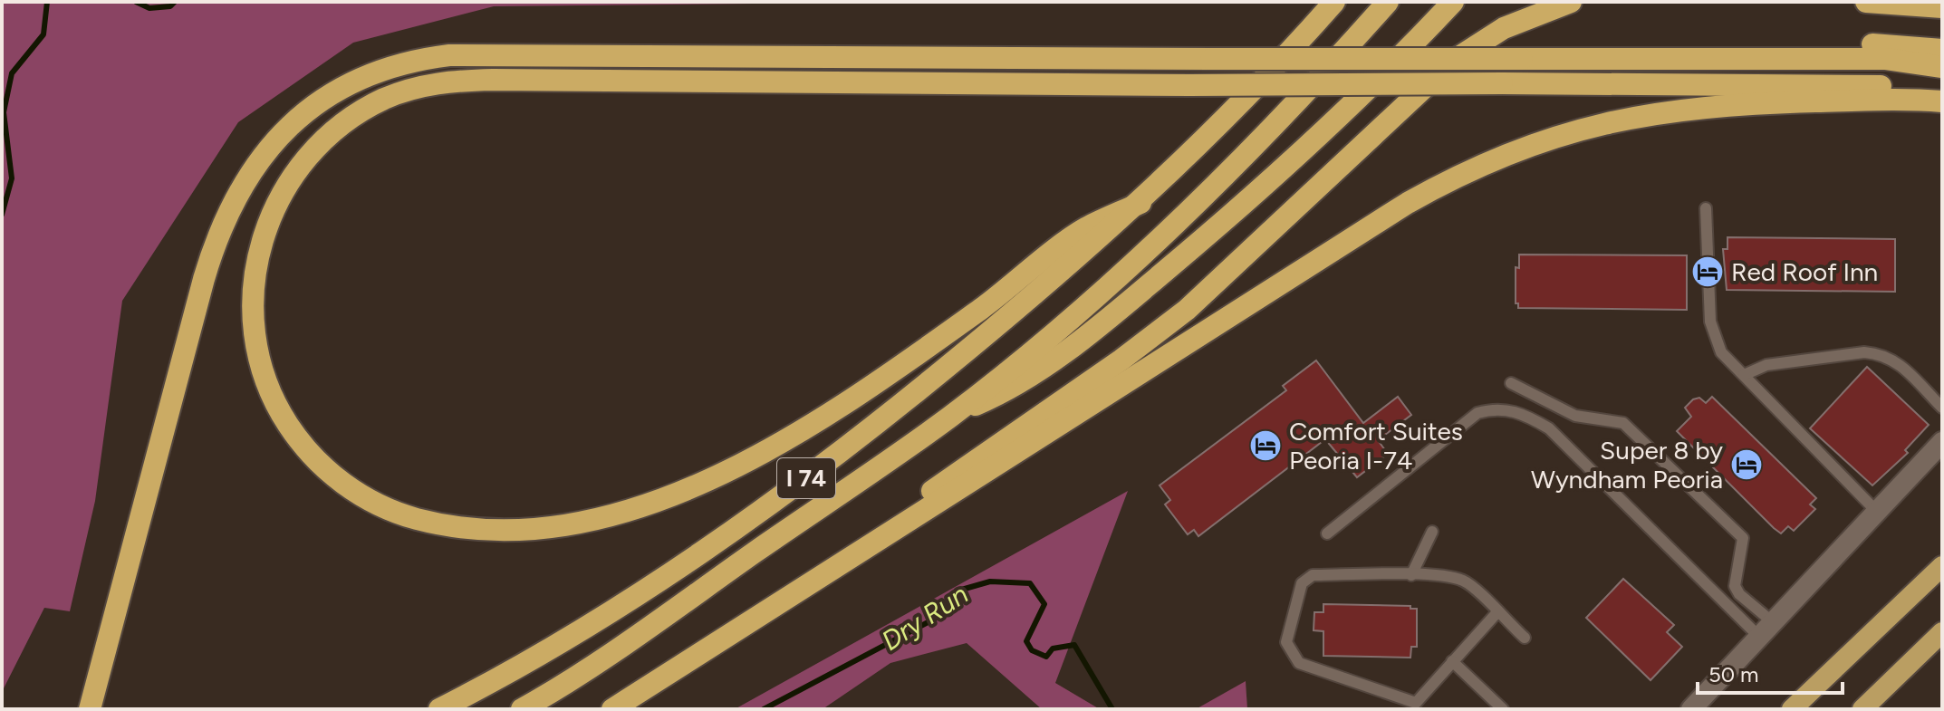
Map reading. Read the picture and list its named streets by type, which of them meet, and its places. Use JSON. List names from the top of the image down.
{
  "streets": {
    "highway": ["I 74"]
  },
  "water": ["Dry Run"],
  "places": {
    "hotel": ["Red Roof Inn", "Comfort Suites Peoria I-74", "Super 8 by Wyndham Peoria"]
  },
  "scale_bar": "50 m"
}
